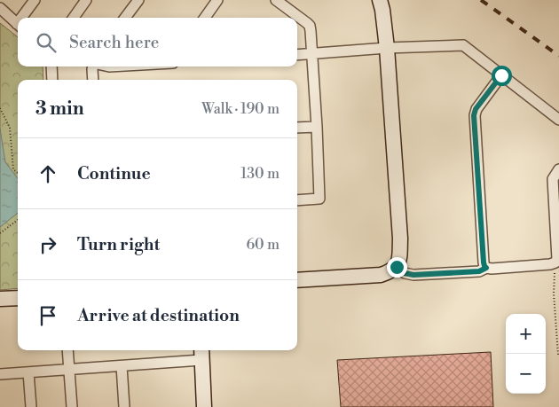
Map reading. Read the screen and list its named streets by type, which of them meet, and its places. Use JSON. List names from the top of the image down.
{
  "page": {
    "search": "Search here",
    "heading": ["3 min", "Walk · 190 m"],
    "list": [
      ["Continue", "130 m"],
      ["Turn right", "60 m"],
      "Arrive at destination"
    ],
    "map_buttons": ["+", "−"]
  }
}
